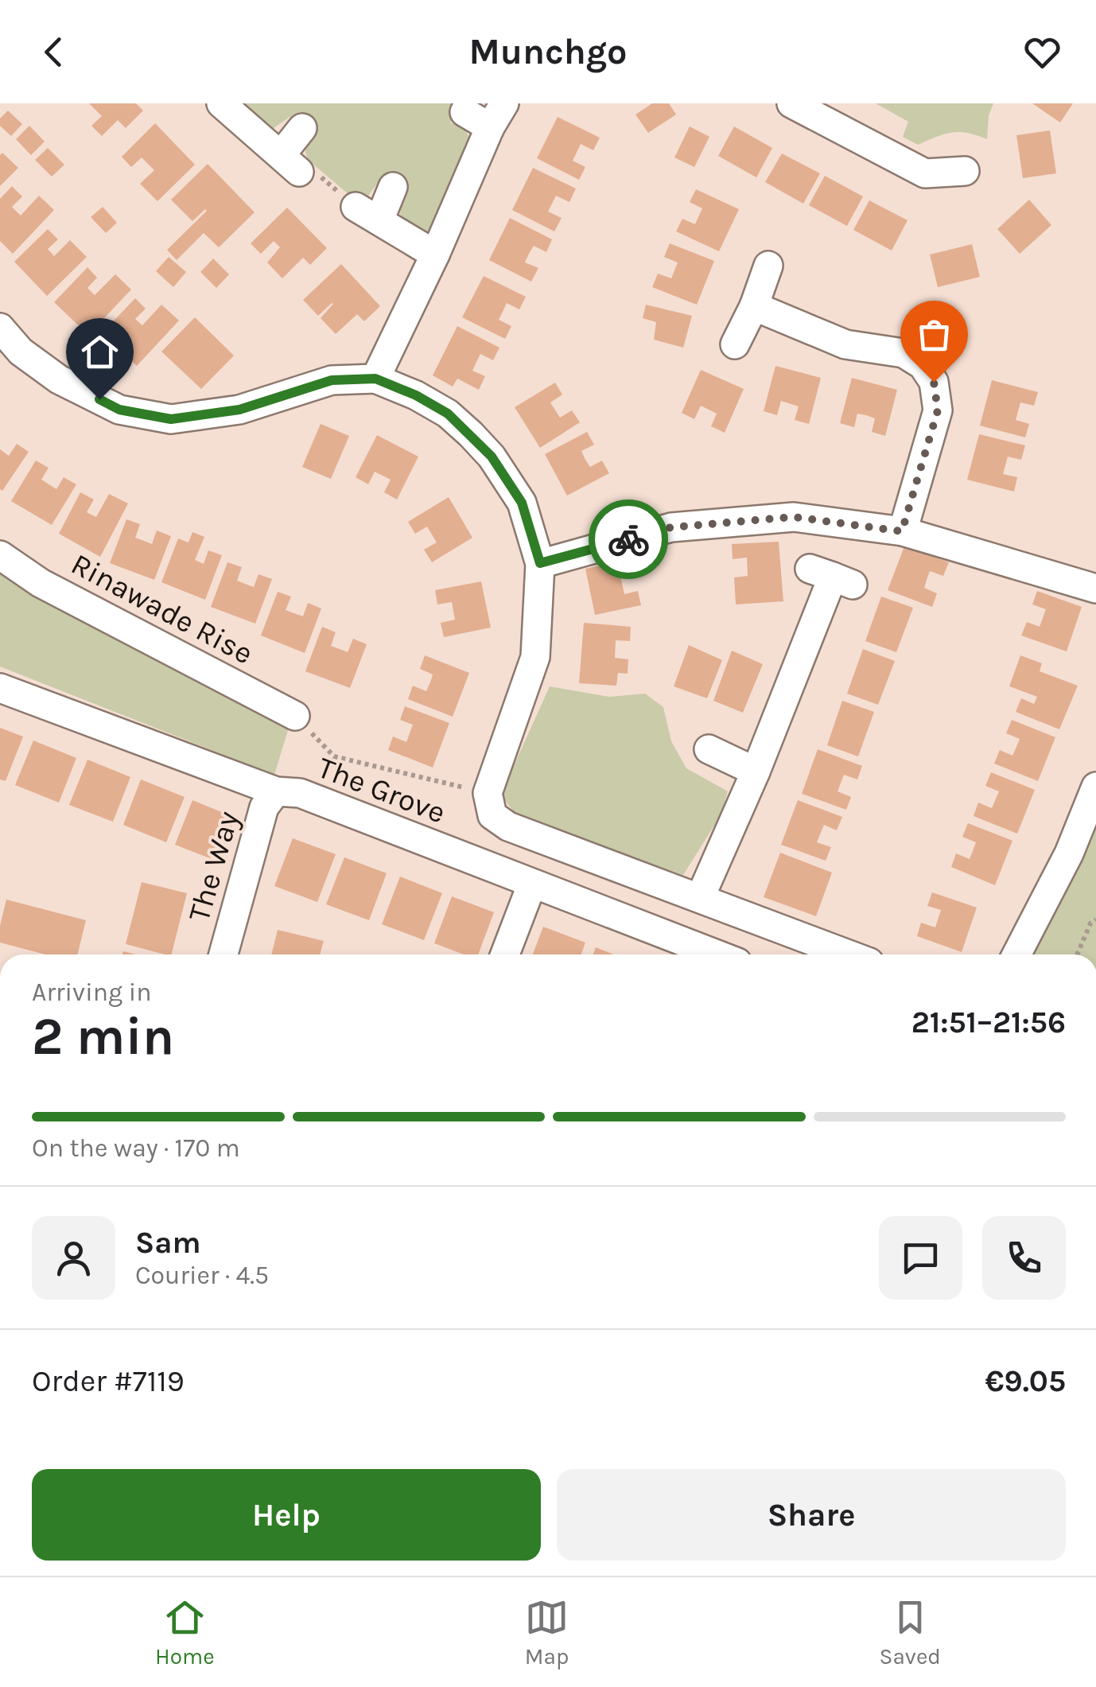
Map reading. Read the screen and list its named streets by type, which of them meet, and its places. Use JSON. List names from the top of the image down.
{
  "streets": {
    "street": ["Rinawade Rise", "The Grove", "The Way"]
  },
  "crossings": [
    ["The Grove", "The Way"]
  ],
  "page": {
    "header": "Munchgo",
    "heading": ["2 min", "Arriving in", "21:51–21:56"],
    "panel": [
      "Sam",
      "Courier · 4.5",
      "Order #7119",
      "€9.05"
    ],
    "bar": "On the way · 170 m",
    "buttons": ["Help", "Share"],
    "tabs": ["Home", "Map", "Saved"]
  }
}
